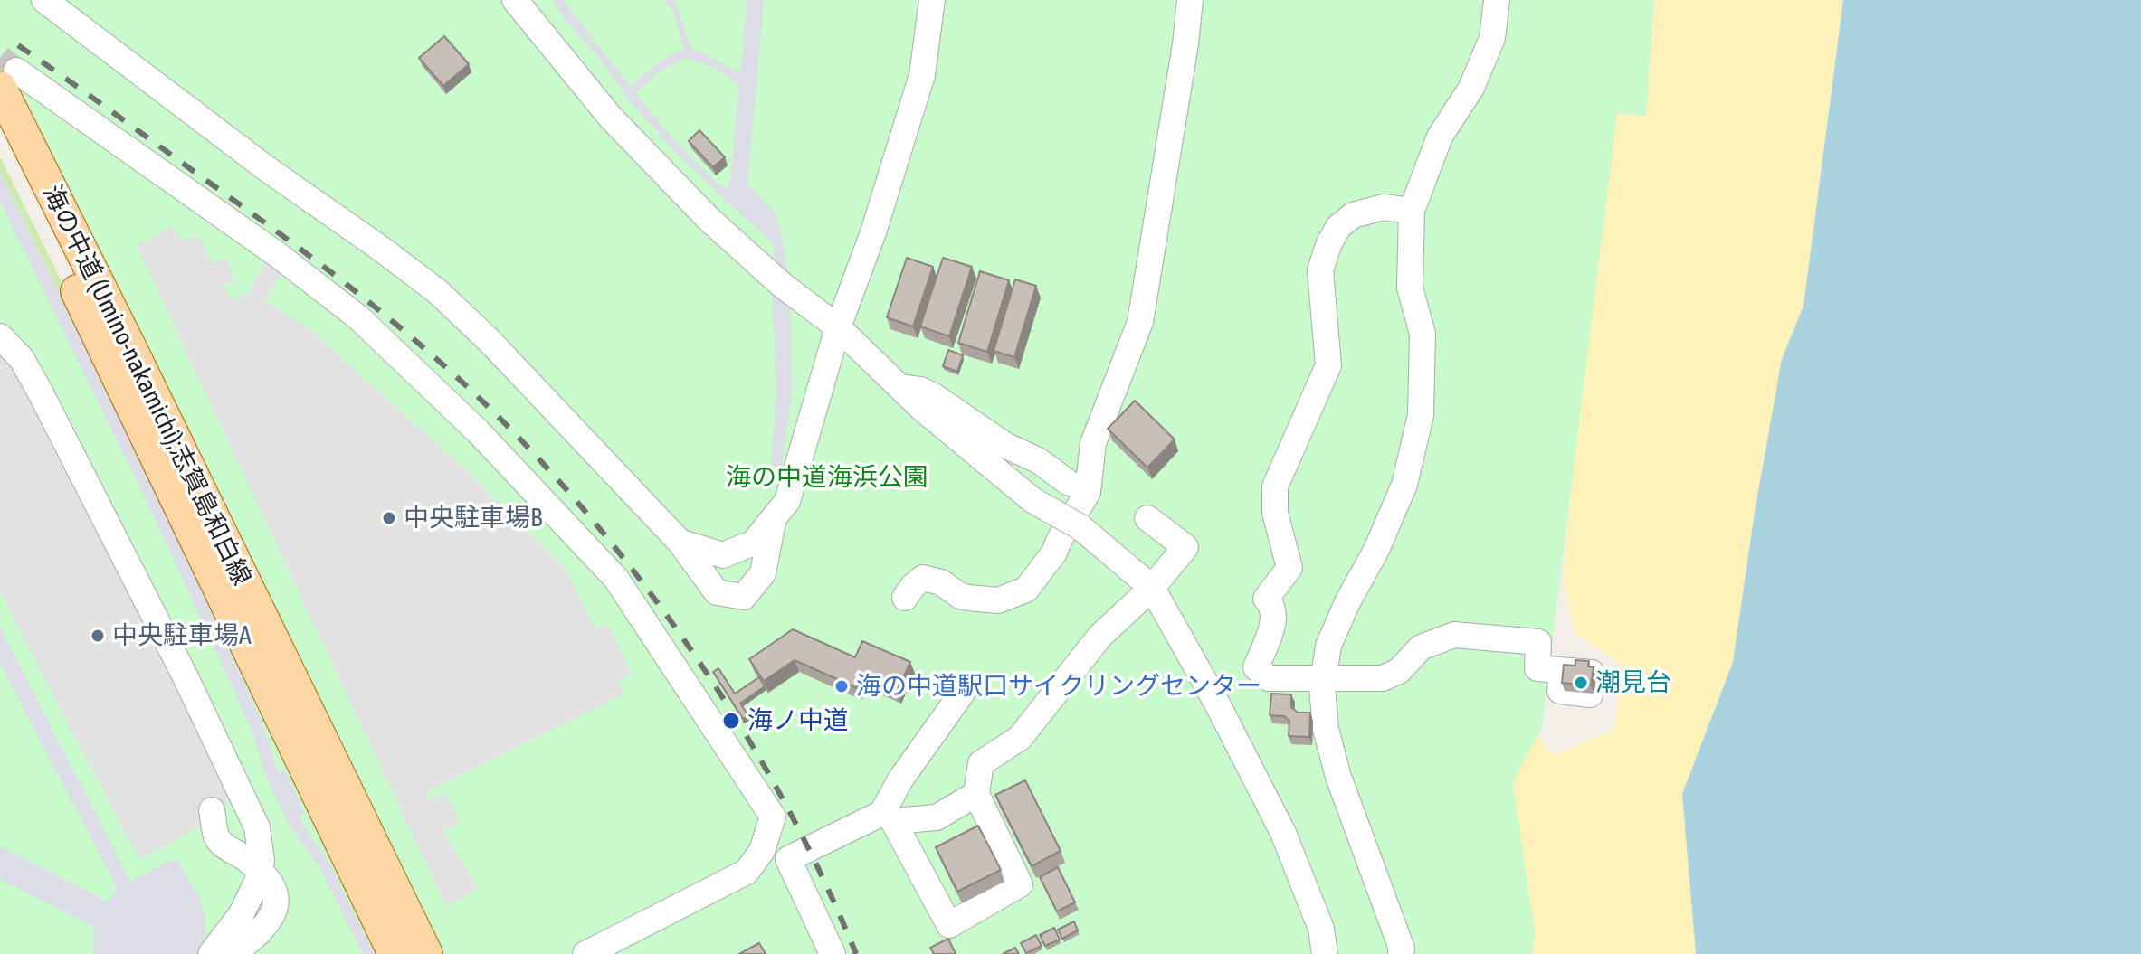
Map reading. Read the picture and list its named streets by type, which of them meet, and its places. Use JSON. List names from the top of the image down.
{
  "streets": {
    "main road": ["海の中道 (Umino-nakamichi);志賀島和白線"]
  },
  "parks": ["海の中道海浜公園"],
  "places": [
    "中央駐車場B",
    "中央駐車場A",
    "潮見台",
    "海の中道駅口サイクリングセンター",
    "海ノ中道"
  ]
}
